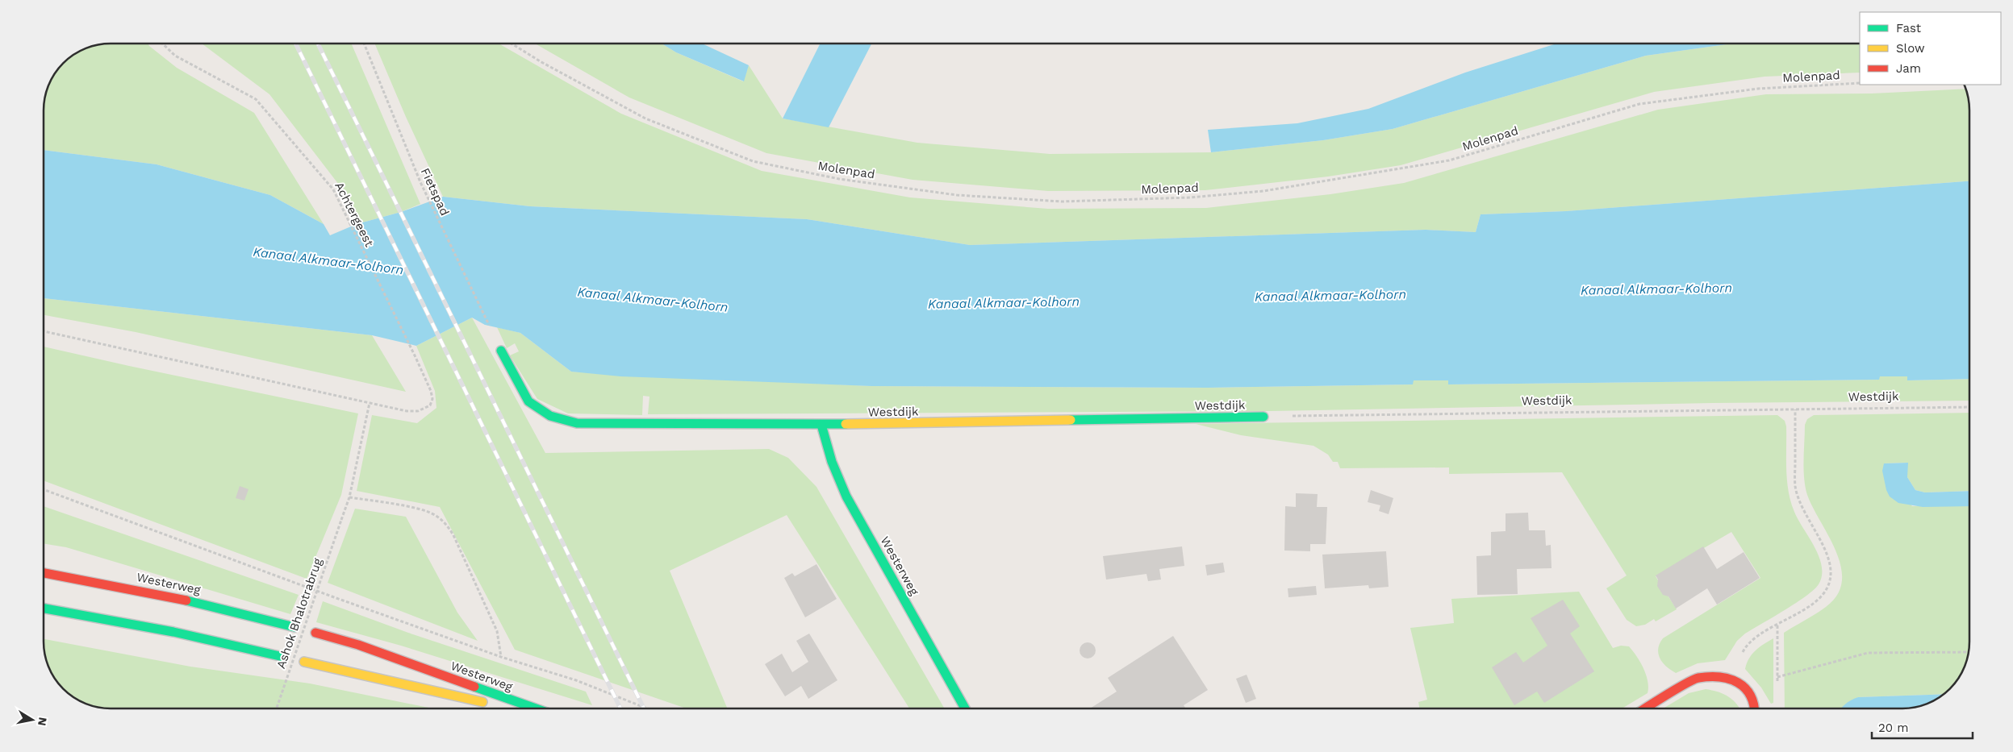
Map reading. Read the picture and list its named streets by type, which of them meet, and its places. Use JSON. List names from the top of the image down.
{
  "streets": {
    "street": ["Westdijk", "Westerweg"],
    "path": [
      "Molenpad",
      "Fietspad",
      "Achtergeest",
      "Ashok Bhalotrabrug"
    ]
  },
  "crossings": [
    ["Fietspad", "Westdijk"],
    ["Achtergeest", "Ashok Bhalotrabrug"],
    ["Westdijk", "Westerweg"]
  ],
  "water": ["Kanaal Alkmaar-Kolhorn"],
  "legend": ["Fast", "Slow", "Jam"],
  "scale_bar": "20 m",
  "north": "right"
}
